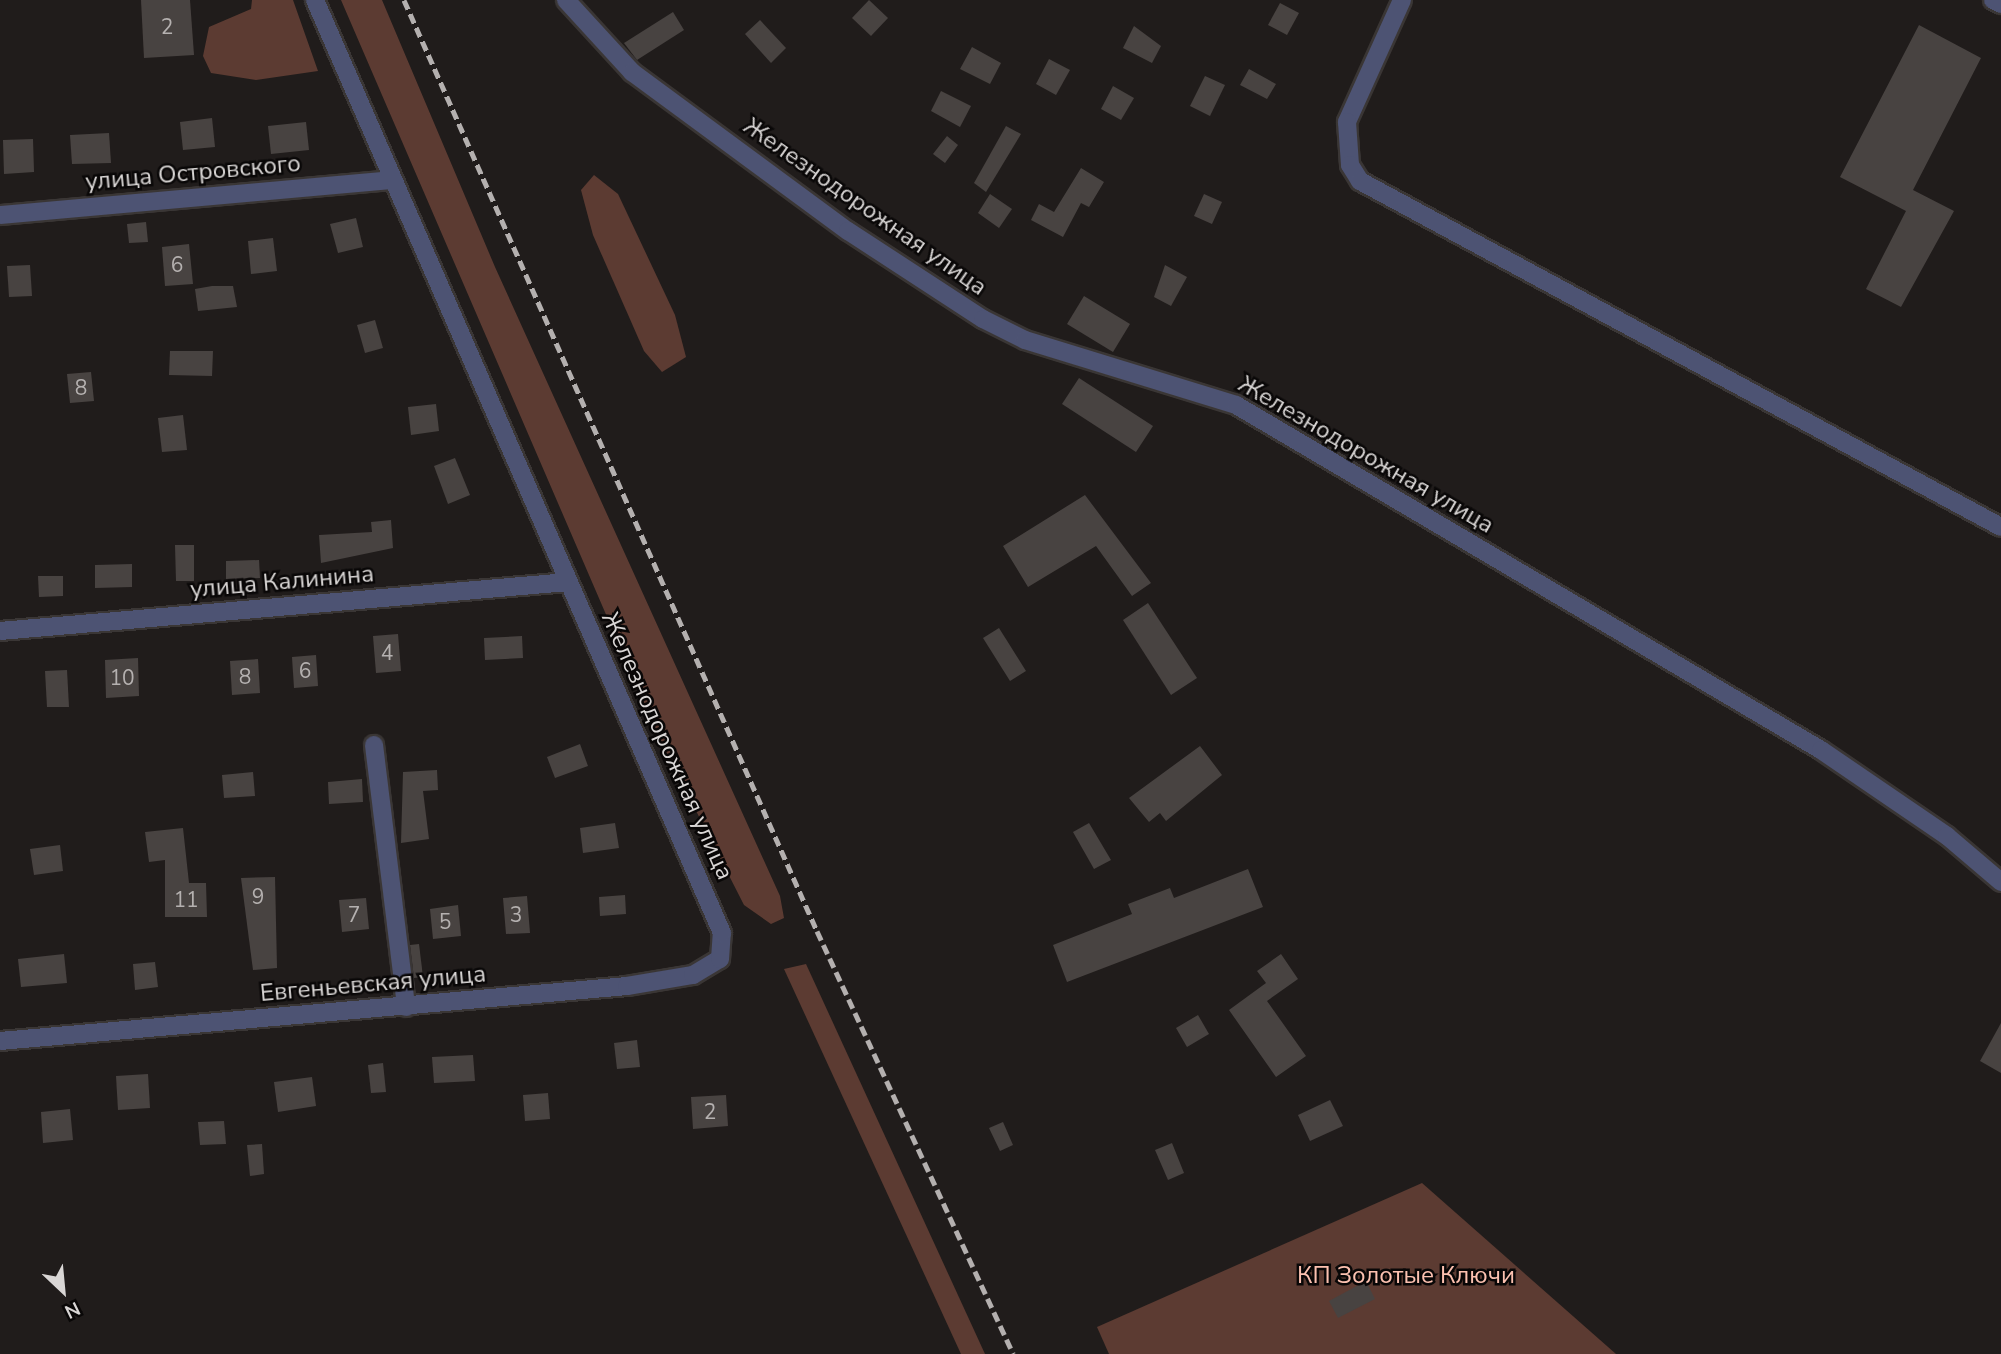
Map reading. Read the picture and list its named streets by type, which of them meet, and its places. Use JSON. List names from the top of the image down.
{
  "streets": {
    "street": [
      "улица Островского",
      "Железнодорожная улица",
      "улица Калинина",
      "Евгеньевская улица"
    ]
  },
  "crossings": [
    ["улица Островского", "Железнодорожная улица"],
    ["Железнодорожная улица", "улица Калинина"],
    ["Железнодорожная улица", "Евгеньевская улица"]
  ],
  "parks": ["КП Золотые Ключи"],
  "house_numbers": [
    "2",
    "6",
    "8",
    "4",
    "6",
    "8",
    "10",
    "9",
    "11",
    "7",
    "3",
    "5",
    "2"
  ],
  "north": "bottom right"
}
